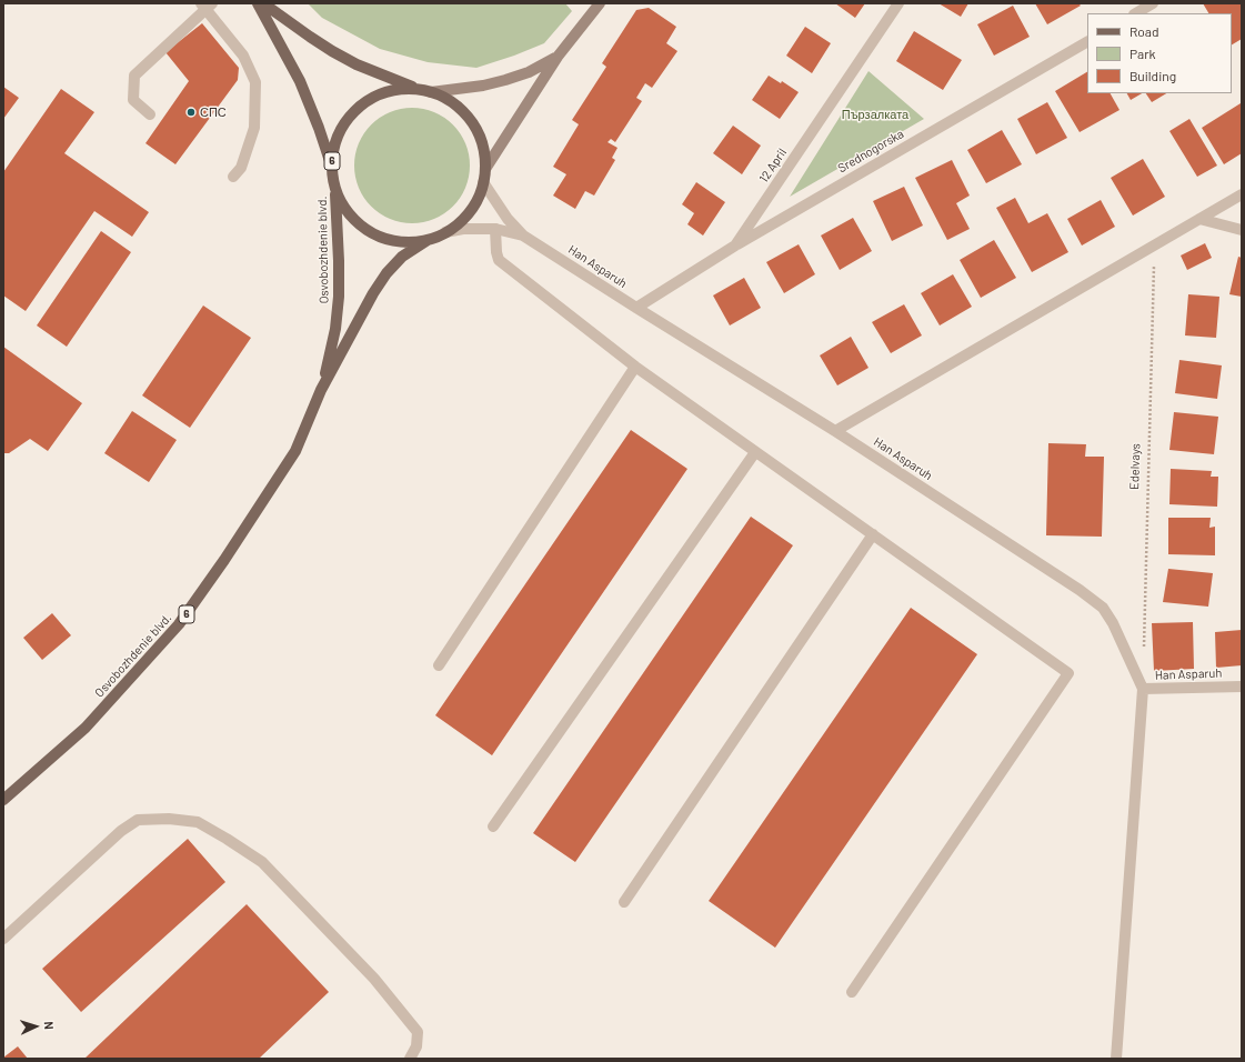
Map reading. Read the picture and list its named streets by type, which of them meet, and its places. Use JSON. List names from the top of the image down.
{
  "streets": {
    "main road": ["6", "Osvobozhdenie blvd."],
    "street": ["Srednogorska", "12 April", "Han Asparuh"],
    "path": ["Edelvays"]
  },
  "crossings": [
    ["Srednogorska", "12 April"],
    ["6", "Osvobozhdenie blvd."],
    ["6", "Han Asparuh"],
    ["12 April", "Han Asparuh"],
    ["Osvobozhdenie blvd.", "Han Asparuh"]
  ],
  "parks": ["Пързалката"],
  "places": ["СПС"],
  "legend": ["Road", "Park", "Building"],
  "north": "right"
}
